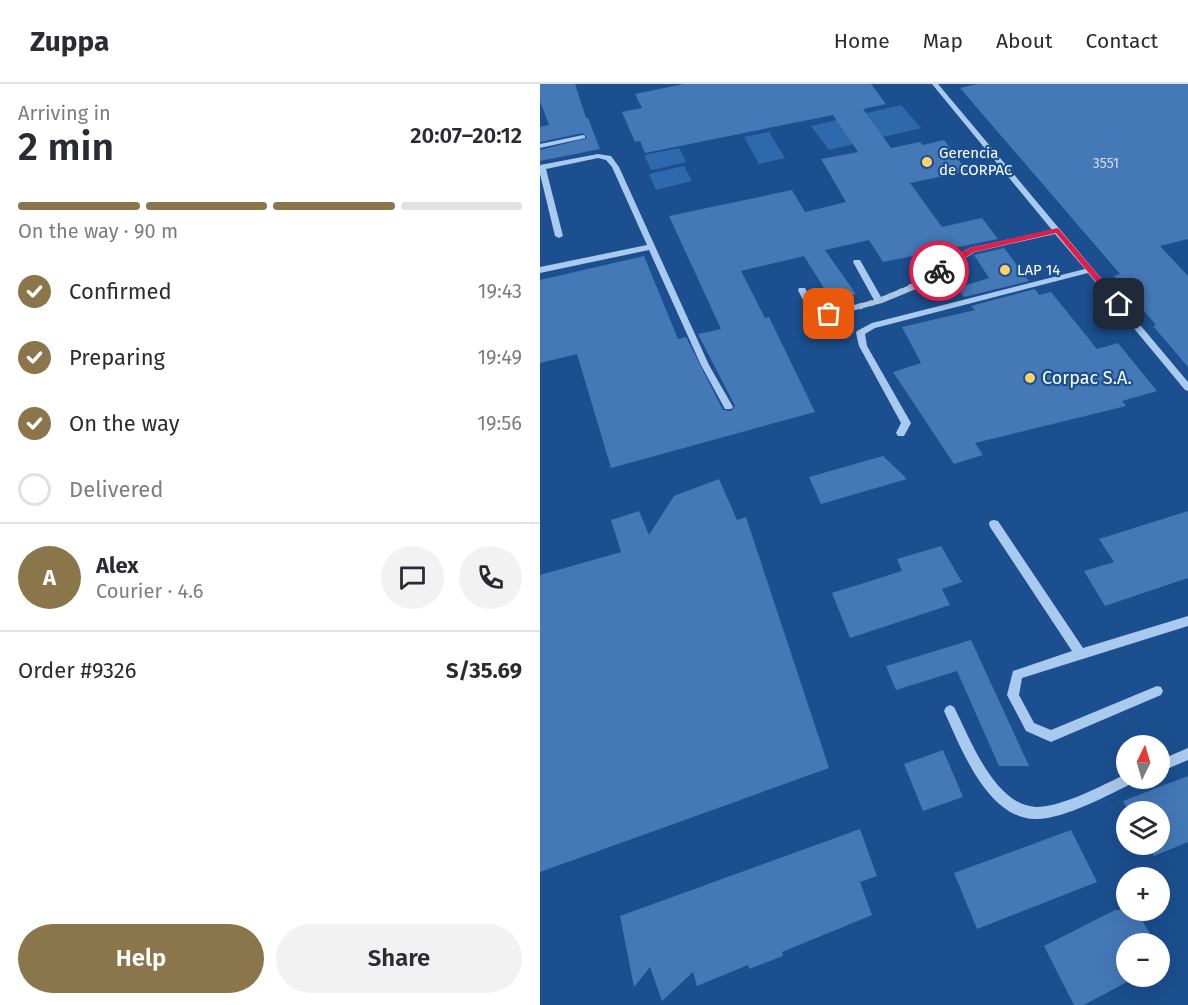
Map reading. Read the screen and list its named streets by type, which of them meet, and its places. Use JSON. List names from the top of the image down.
{
  "places": ["Gerencia de CORPAC", "LAP 14", "Corpac S.A."],
  "house_numbers": ["3551"],
  "north": "top",
  "page": {
    "header": "Zuppa",
    "nav": [
      "Home",
      "Map",
      "About",
      "Contact"
    ],
    "heading": ["2 min", "Arriving in", "20:07–20:12"],
    "panel": [
      "Alex",
      "Courier · 4.6",
      "Order #9326",
      "S/35.69"
    ],
    "bar": "On the way · 90 m",
    "list": [
      ["Confirmed", "19:43"],
      ["Preparing", "19:49"],
      ["On the way", "19:56"],
      "Delivered"
    ],
    "round": "A",
    "map_buttons": ["+", "−"],
    "buttons": ["Help", "Share"]
  }
}
